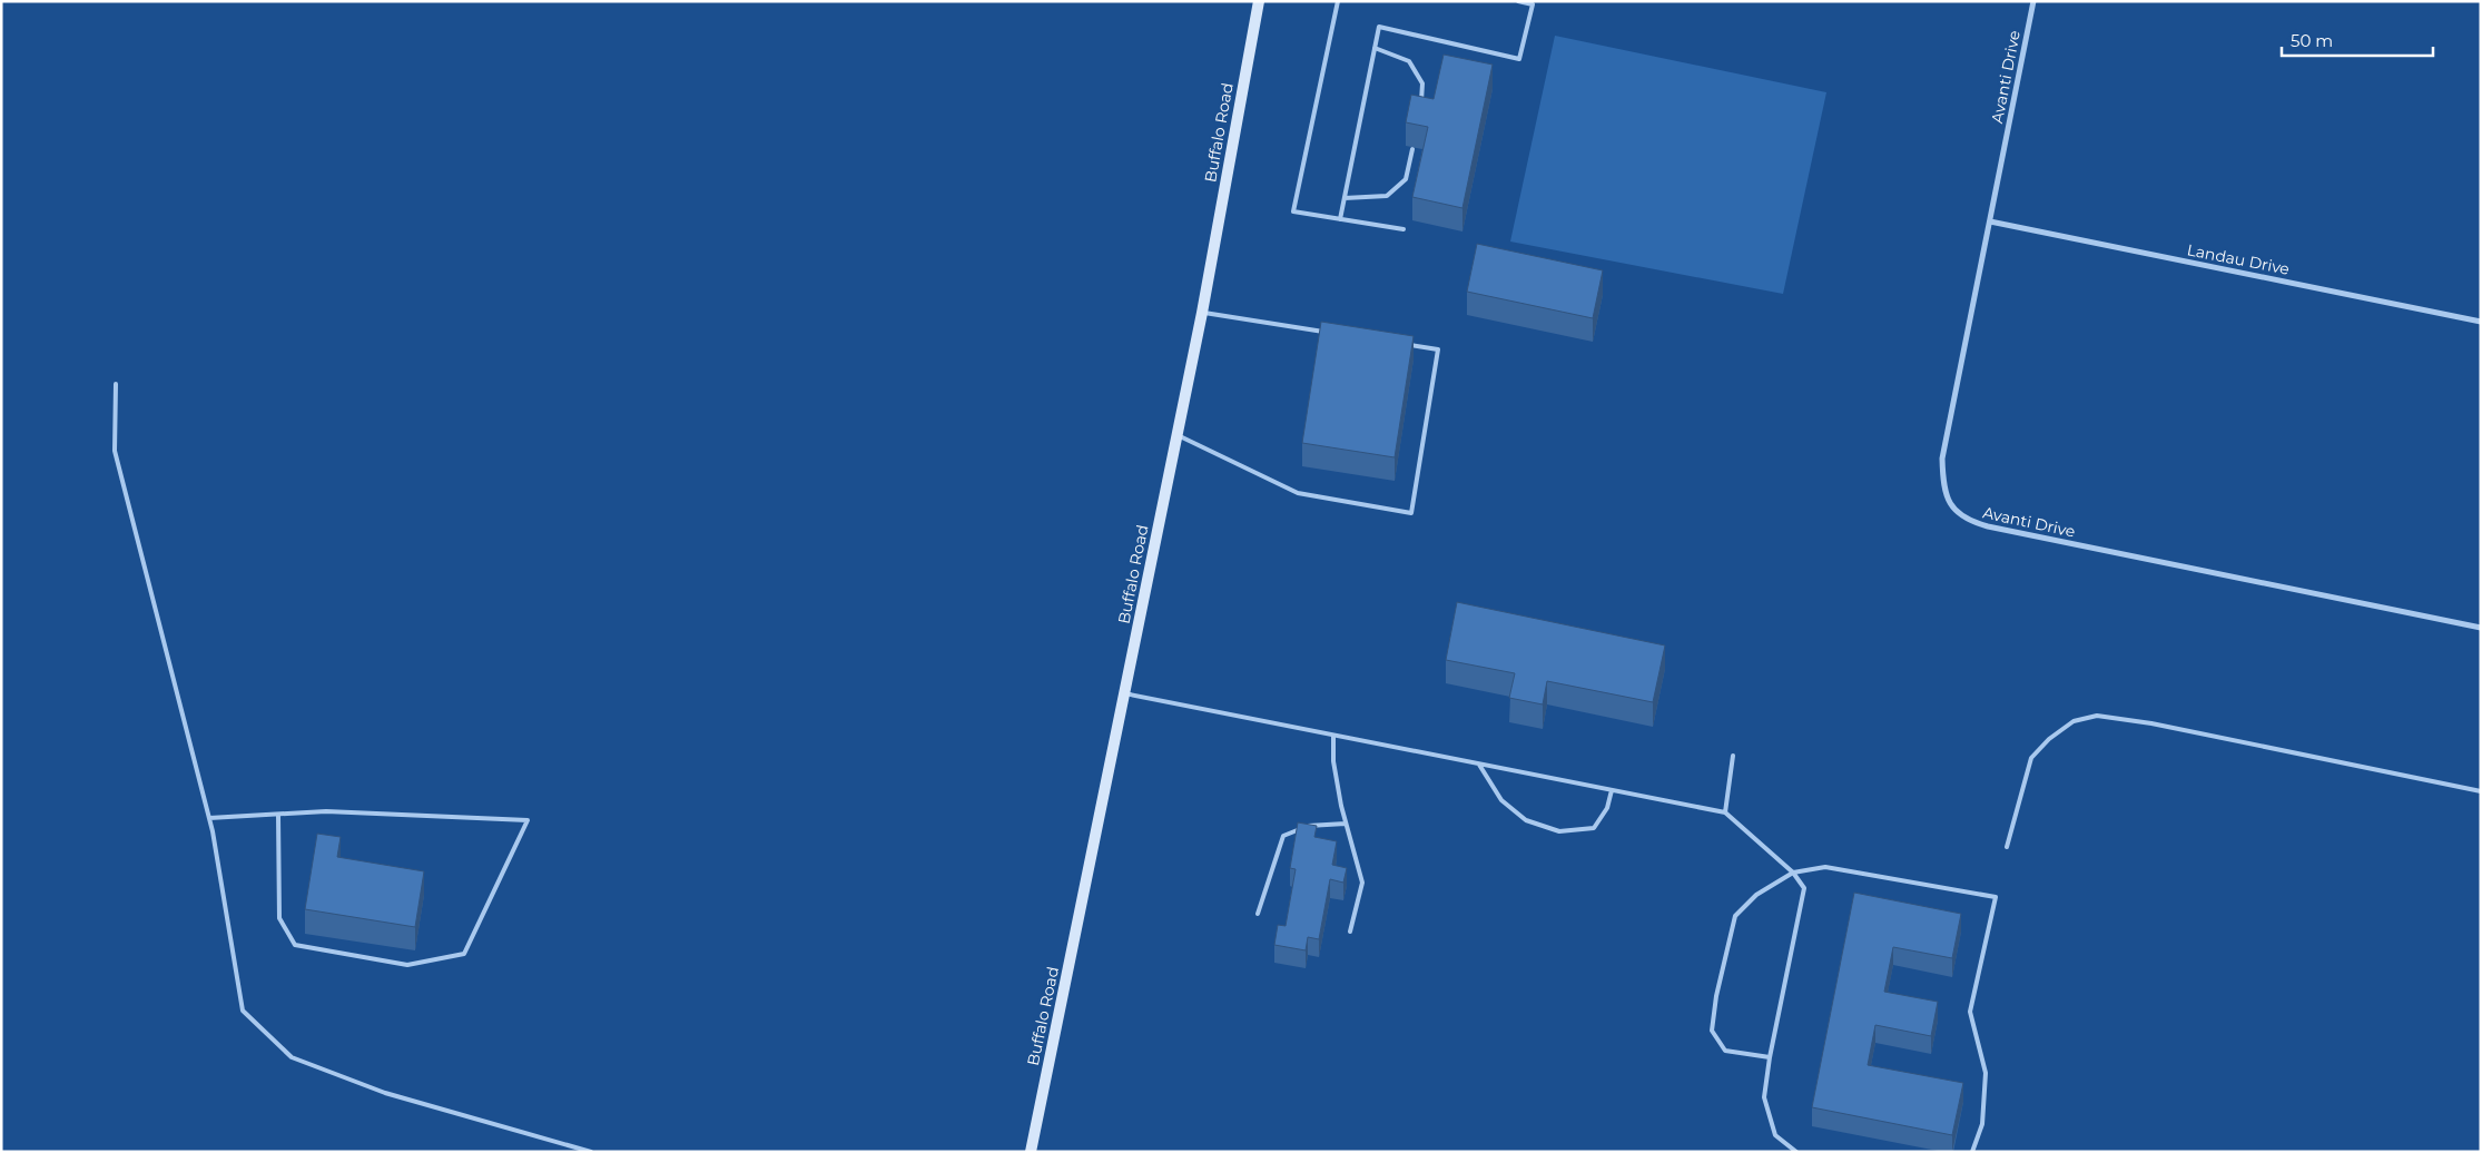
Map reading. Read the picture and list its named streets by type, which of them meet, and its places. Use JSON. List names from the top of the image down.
{
  "streets": {
    "main road": ["Buffalo Road"],
    "street": ["Avanti Drive", "Landau Drive"]
  },
  "crossings": [
    ["Avanti Drive", "Landau Drive"]
  ],
  "scale_bar": "50 m"
}
